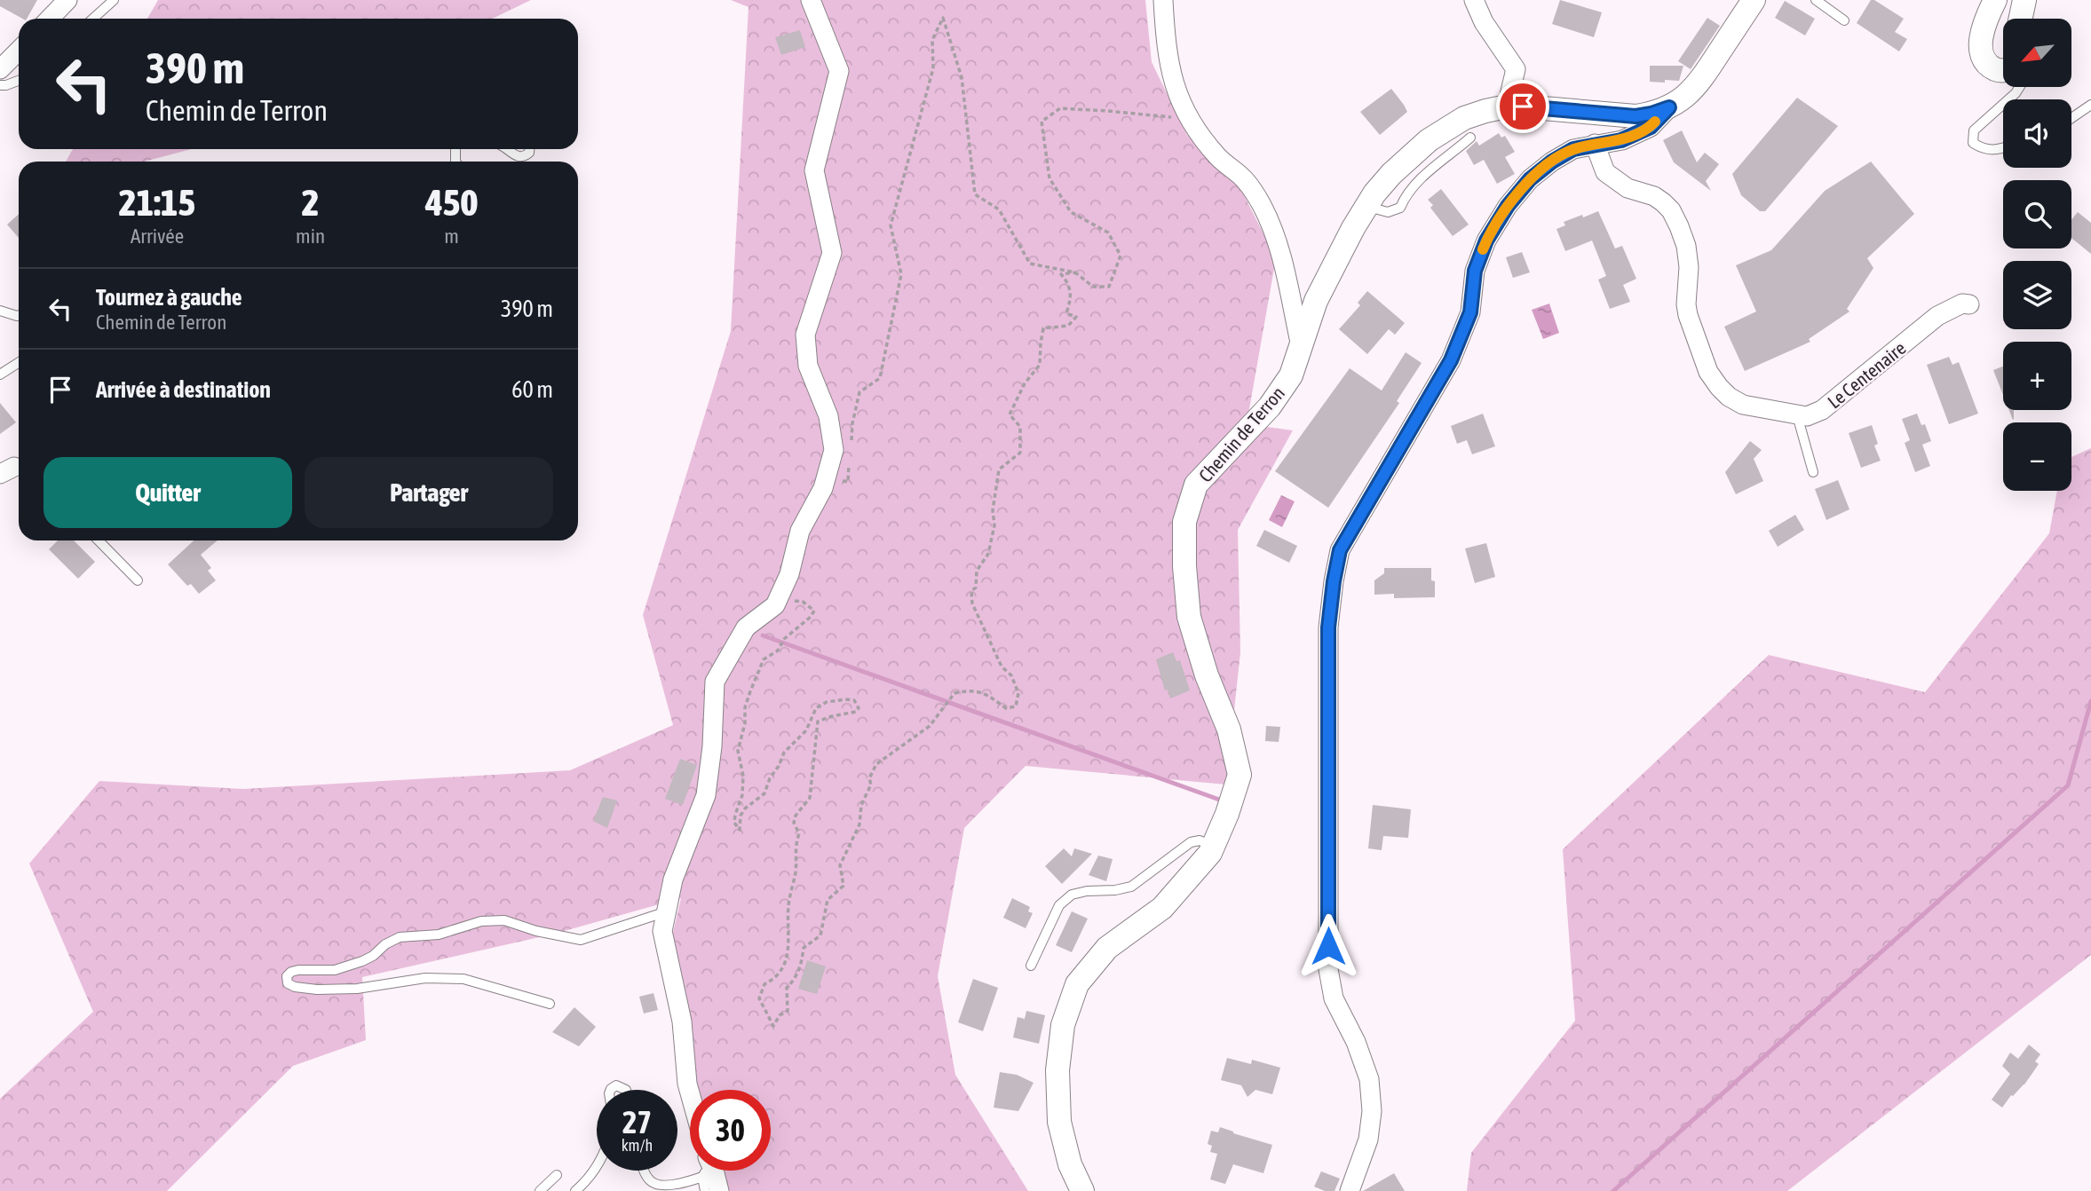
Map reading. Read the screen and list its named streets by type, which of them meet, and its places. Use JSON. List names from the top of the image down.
{
  "streets": {
    "street": ["Le Centenaire", "Chemin de Terron"]
  },
  "north": "bottom left",
  "page": {
    "map_buttons": ["+", "−"],
    "turn": ["390 m", "Chemin de Terron"],
    "eta": [
      "21:15",
      "Arrivée",
      "2",
      "min",
      "450",
      "m"
    ],
    "list": [
      {
        "name": "Tournez à gauche",
        "note": "Chemin de Terron",
        "value": "390 m"
      },
      {
        "name": "Arrivée à destination",
        "value": "60 m"
      }
    ],
    "buttons": ["Quitter", "Partager"],
    "speed": "27 km/h",
    "limit": "30"
  }
}
